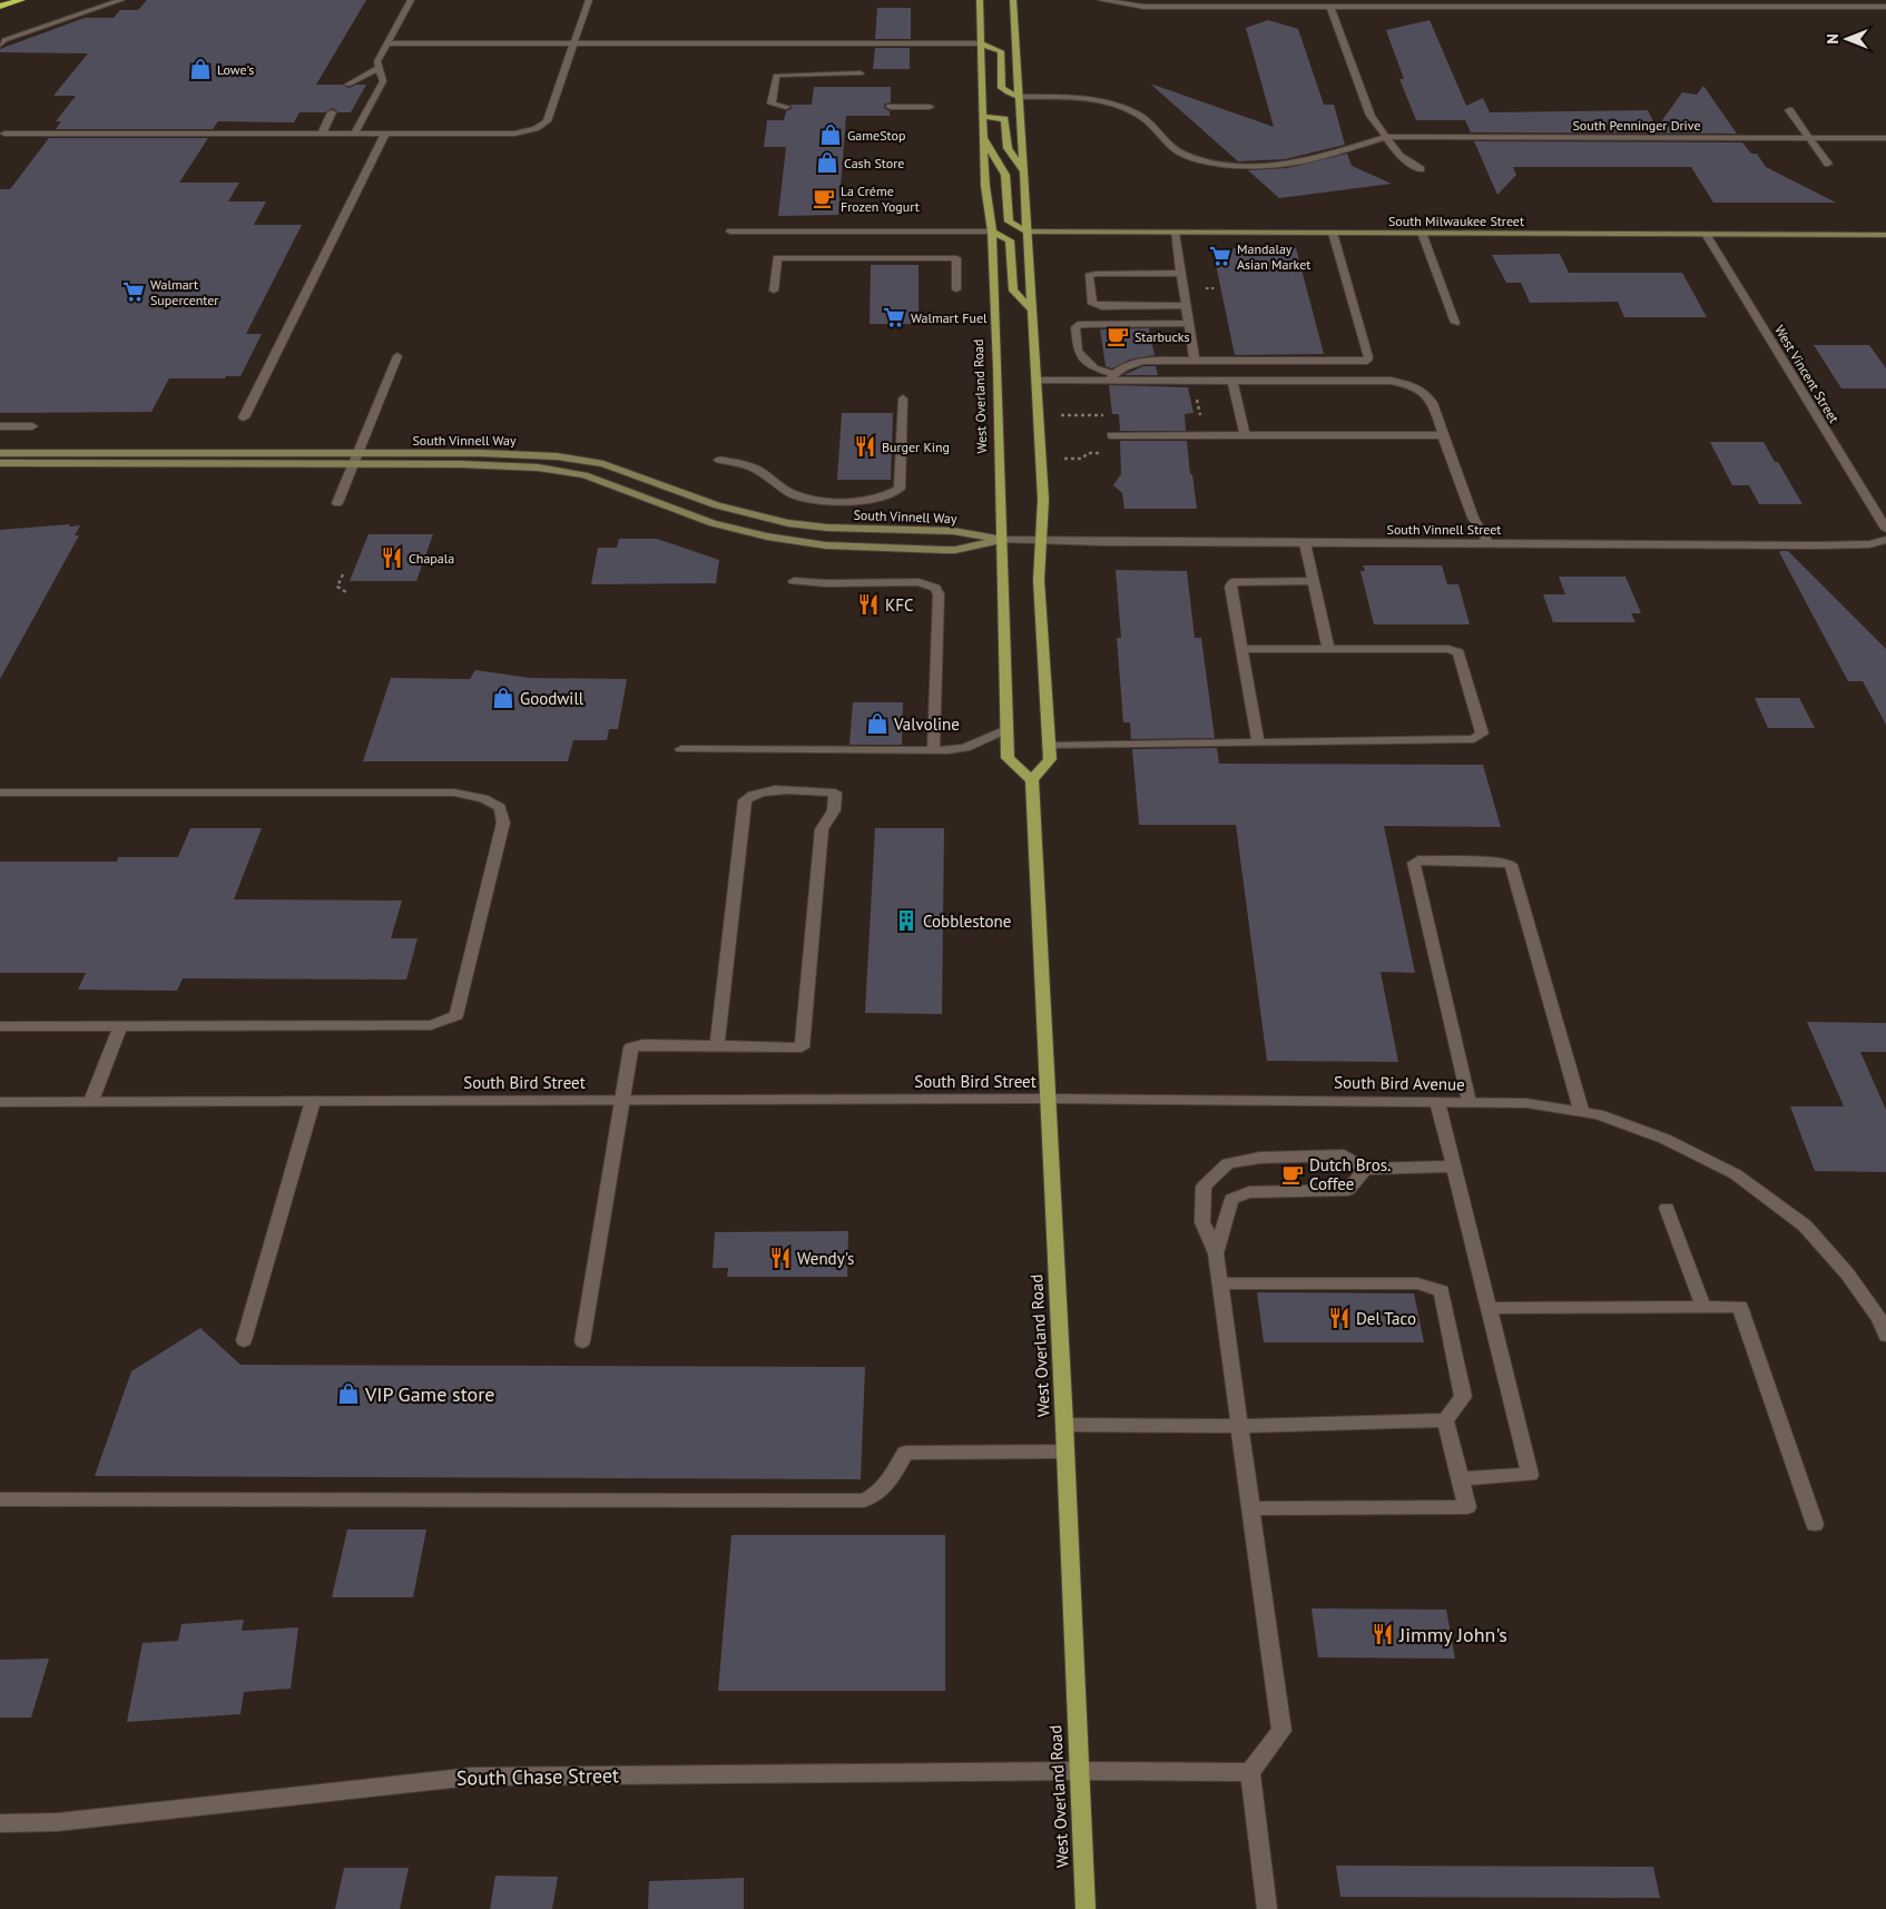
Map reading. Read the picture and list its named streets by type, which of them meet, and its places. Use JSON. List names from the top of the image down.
{
  "streets": {
    "main road": ["West Overland Road"],
    "street": [
      "South Penninger Drive",
      "South Milwaukee Street",
      "West Vincent Street",
      "South Vinnell Way",
      "South Vinnell Street",
      "South Bird Street",
      "South Bird Avenue",
      "South Chase Street"
    ]
  },
  "crossings": [
    ["South Milwaukee Street", "West Vincent Street"],
    ["West Overland Road", "South Vinnell Way"],
    ["West Overland Road", "South Vinnell Street"],
    ["West Overland Road", "South Bird Street"],
    ["West Overland Road", "South Bird Avenue"],
    ["West Overland Road", "South Chase Street"],
    ["South Vinnell Way", "South Vinnell Street"],
    ["South Bird Street", "South Bird Avenue"]
  ],
  "places": {
    "shop": [
      "Lowe's",
      "GameStop",
      "Cash Store",
      "Goodwill",
      "Valvoline",
      "VIP Game store"
    ],
    "cafe": ["La Créme Frozen Yogurt", "Starbucks", "Dutch Bros. Coffee"],
    "supermarket": ["Mandalay Asian Market", "Walmart Supercenter", "Walmart Fuel"],
    "restaurant": [
      "Burger King",
      "Chapala",
      "KFC",
      "Wendy's",
      "Del Taco",
      "Jimmy John's"
    ],
    "building": ["Cobblestone"]
  },
  "north": "left"
}
